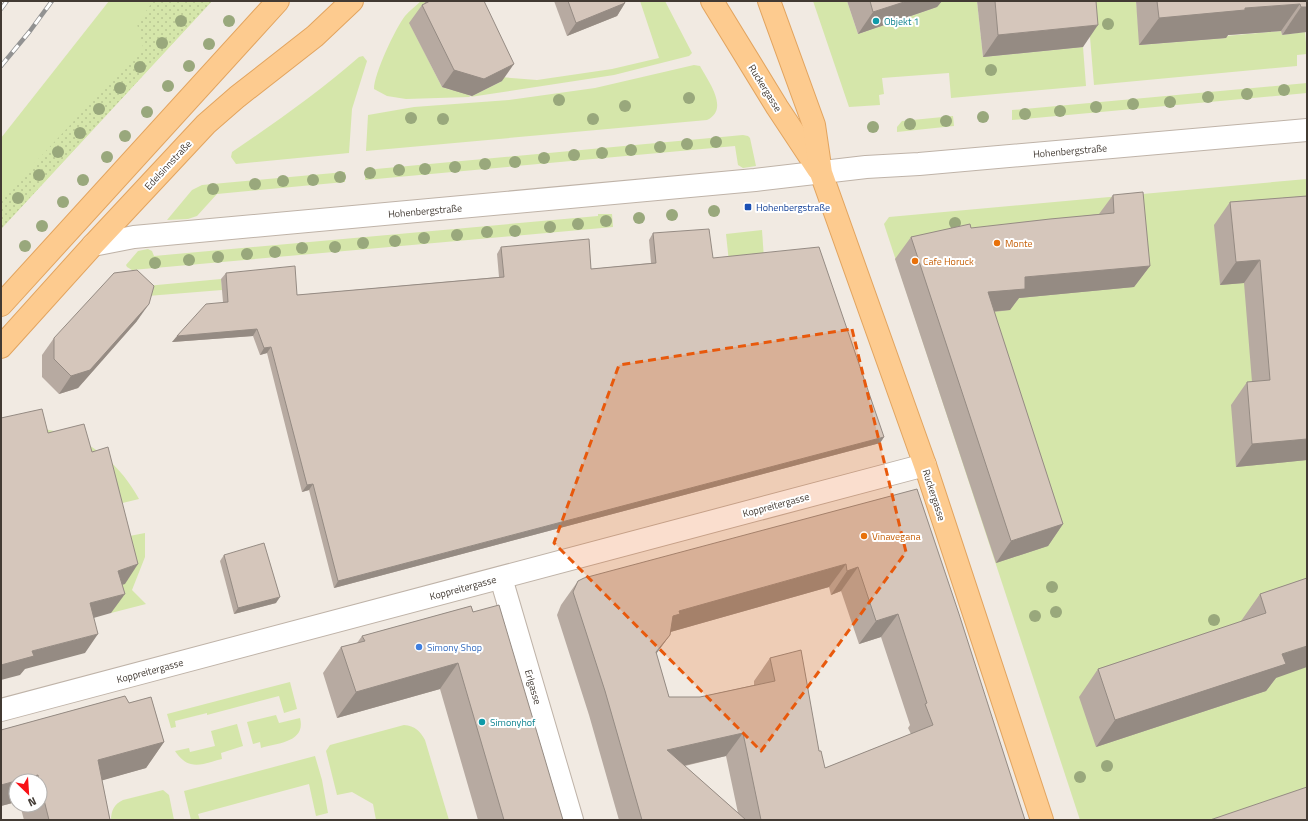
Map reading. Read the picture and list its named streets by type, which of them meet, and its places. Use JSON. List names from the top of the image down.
{
  "streets": {
    "main road": ["Ruckergasse", "Edelsinnstraße"],
    "street": ["Hohenbergstraße", "Koppreitergasse", "Erlgasse"]
  },
  "crossings": [
    ["Ruckergasse", "Hohenbergstraße"],
    ["Ruckergasse", "Koppreitergasse"],
    ["Hohenbergstraße", "Edelsinnstraße"],
    ["Koppreitergasse", "Erlgasse"]
  ],
  "places": {
    "other": [
      "Objekt 1",
      "Monte",
      "Cafe Horuck",
      "Vinavegana",
      "Simony Shop",
      "Simonyhof"
    ],
    "transit": ["Hohenbergstraße"]
  },
  "north": "bottom right"
}
